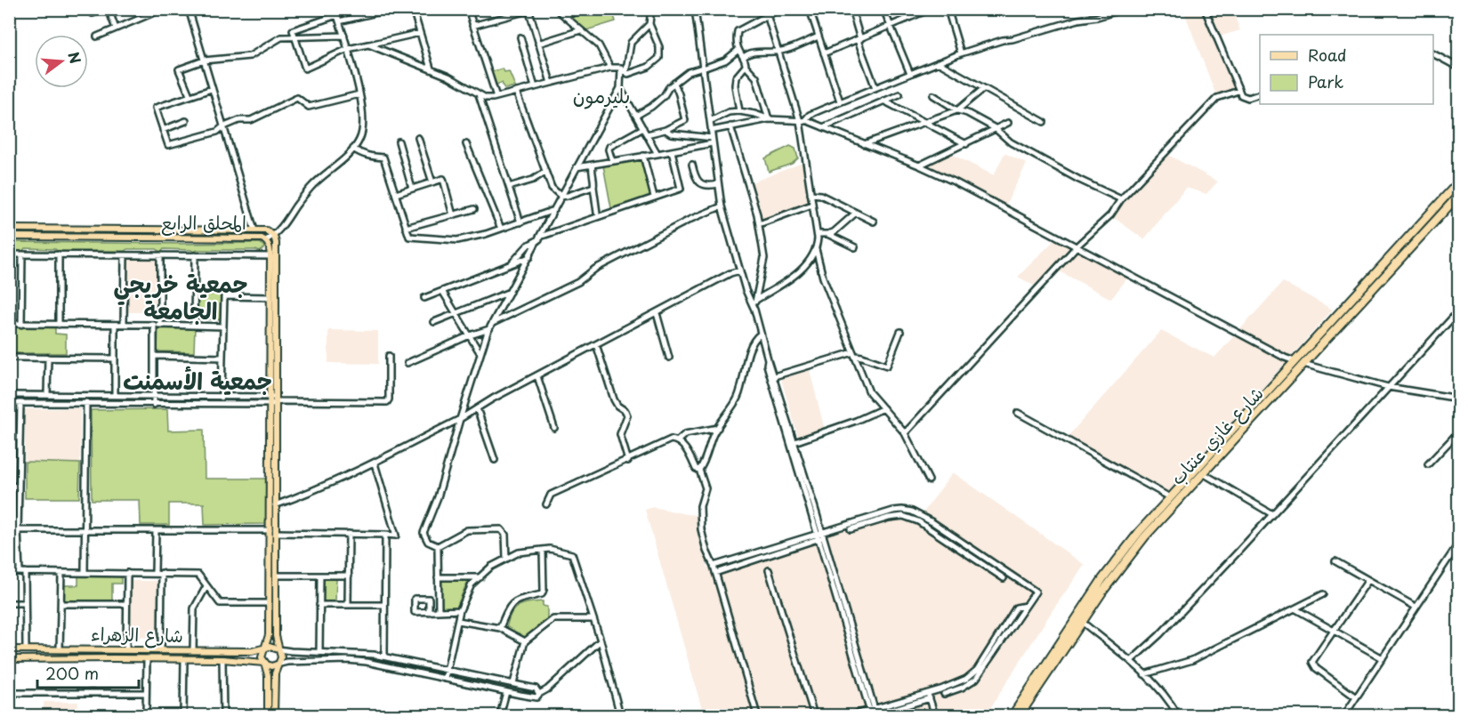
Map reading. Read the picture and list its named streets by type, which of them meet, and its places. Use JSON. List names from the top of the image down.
{
  "streets": {
    "highway": ["شارع غازي عنتاب"],
    "main road": ["المحلق الرابع", "شارع الزهراء"]
  },
  "districts": ["بليرمون", "جمعية خريجي الجامعة", "جمعية الأسمنت"],
  "legend": ["Road", "Park"],
  "scale_bar": "200 m",
  "north": "right"
}
